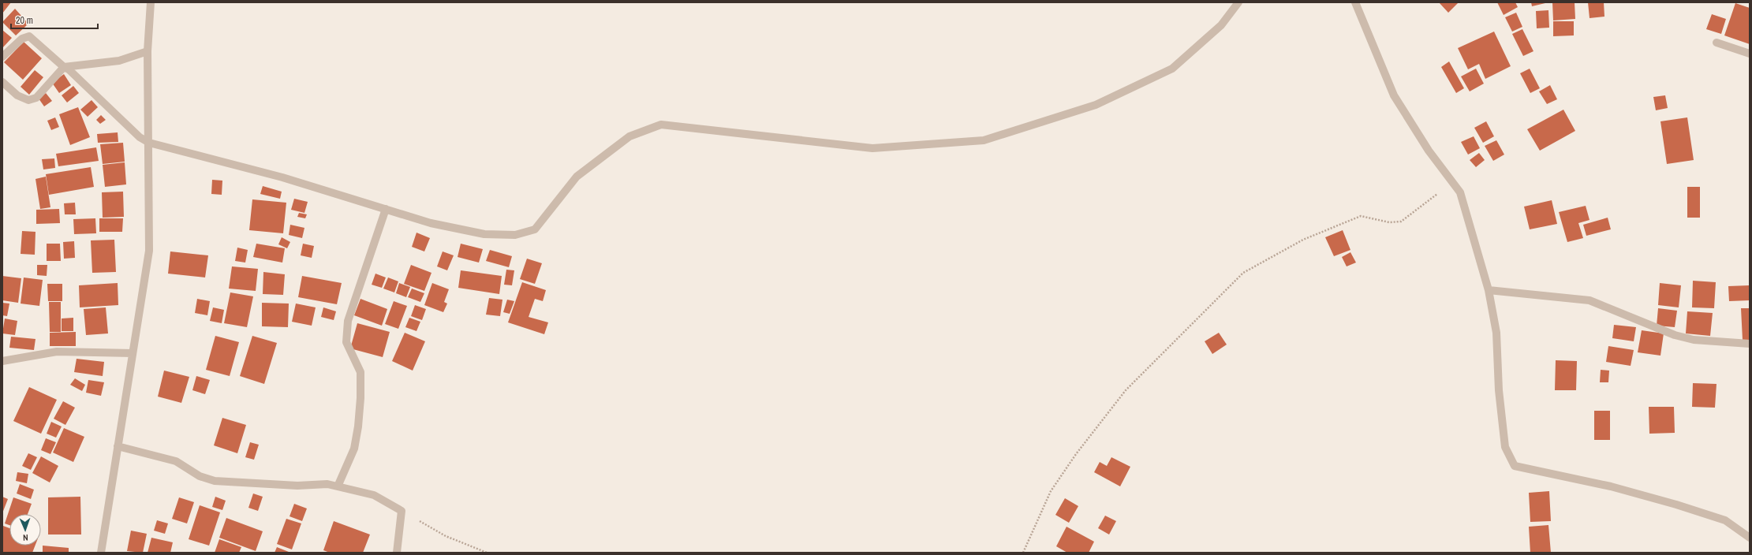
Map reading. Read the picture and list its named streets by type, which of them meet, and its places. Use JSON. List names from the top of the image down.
{
  "scale_bar": "20 m",
  "north": "bottom"
}
